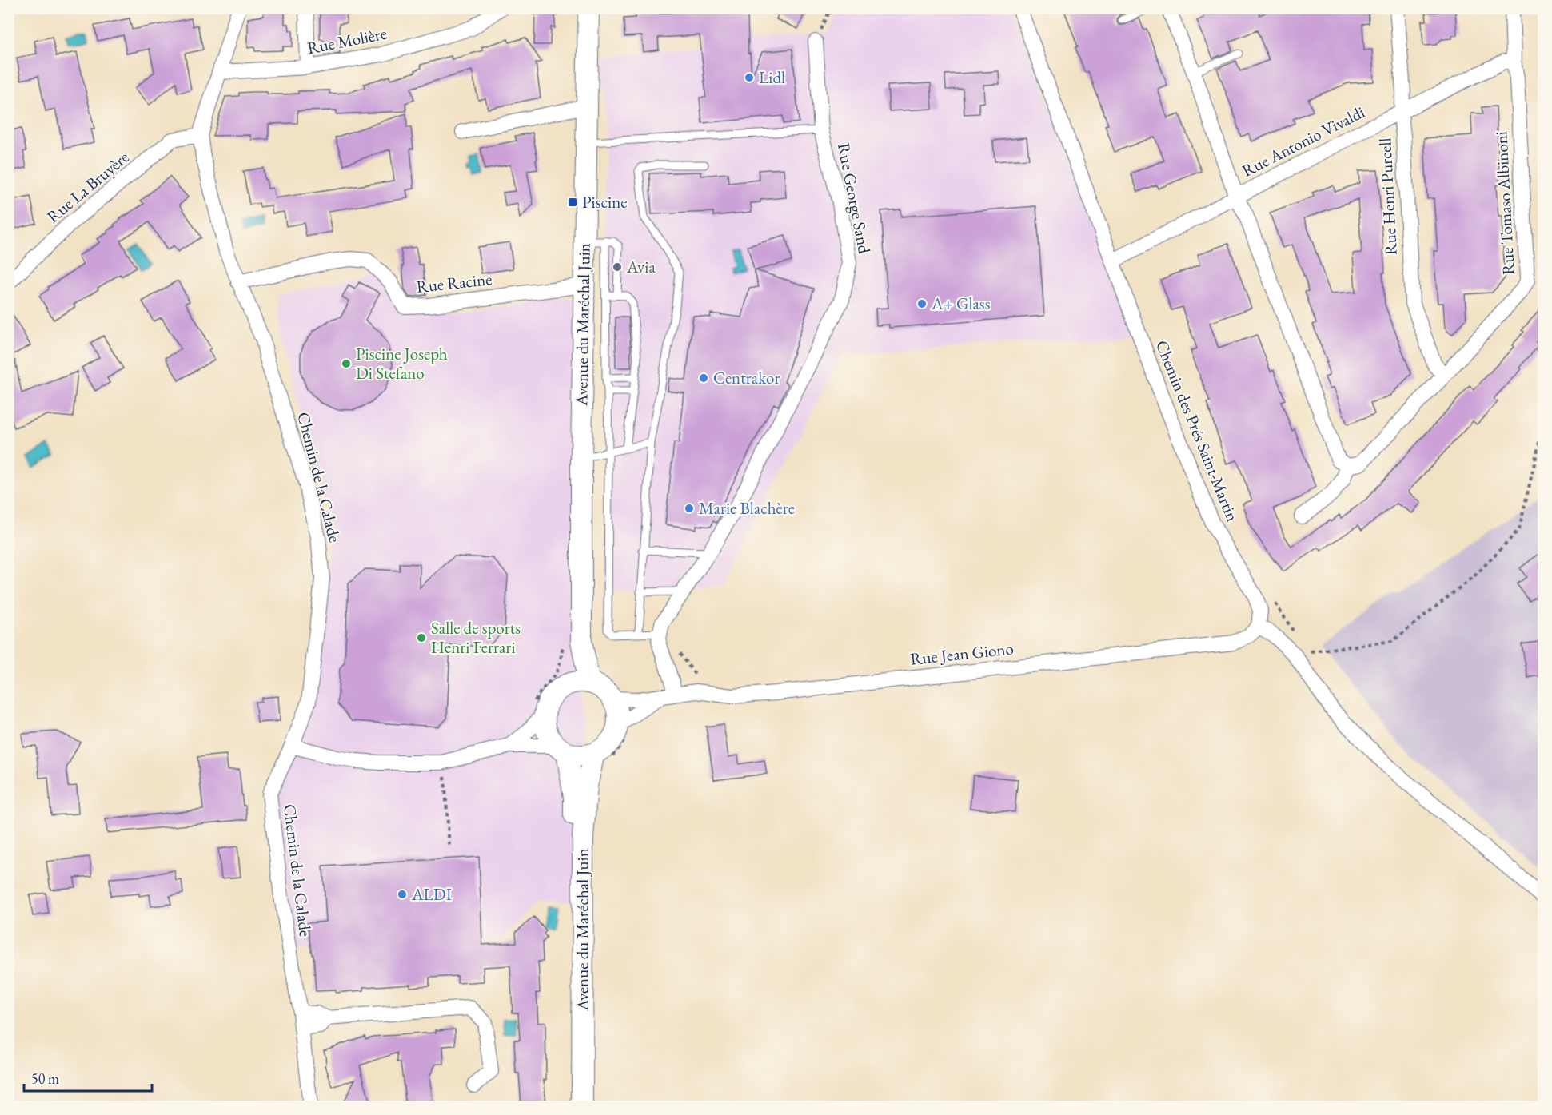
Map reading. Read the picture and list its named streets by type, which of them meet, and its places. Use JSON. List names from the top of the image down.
{
  "streets": {
    "main road": ["Avenue du Maréchal Juin"],
    "street": [
      "Rue Molière",
      "Rue Antonio Vivaldi",
      "Rue La Bruyère",
      "Rue Henri Purcell",
      "Rue George Sand",
      "Rue Tomaso Albinoni",
      "Rue Racine",
      "Chemin des Prés Saint-Martin",
      "Chemin de la Calade",
      "Rue Jean Giono"
    ]
  },
  "crossings": [
    ["Rue Molière", "Chemin de la Calade"],
    ["Rue Antonio Vivaldi", "Rue Henri Purcell"],
    ["Rue Antonio Vivaldi", "Rue Tomaso Albinoni"],
    ["Rue Antonio Vivaldi", "Chemin des Prés Saint-Martin"],
    ["Rue La Bruyère", "Chemin de la Calade"],
    ["Rue Henri Purcell", "Rue Tomaso Albinoni"],
    ["Rue Racine", "Avenue du Maréchal Juin"],
    ["Rue Racine", "Chemin de la Calade"],
    ["Avenue du Maréchal Juin", "Rue Jean Giono"],
    ["Chemin des Prés Saint-Martin", "Rue Jean Giono"]
  ],
  "places": {
    "other": [
      "Lidl",
      "Avia",
      "A+ Glass",
      "Piscine Joseph Di Stefano",
      "Centrakor",
      "Marie Blachère",
      "Salle de sports Henri Ferrari",
      "ALDI"
    ],
    "transit": ["Piscine"]
  },
  "scale_bar": "50 m"
}
